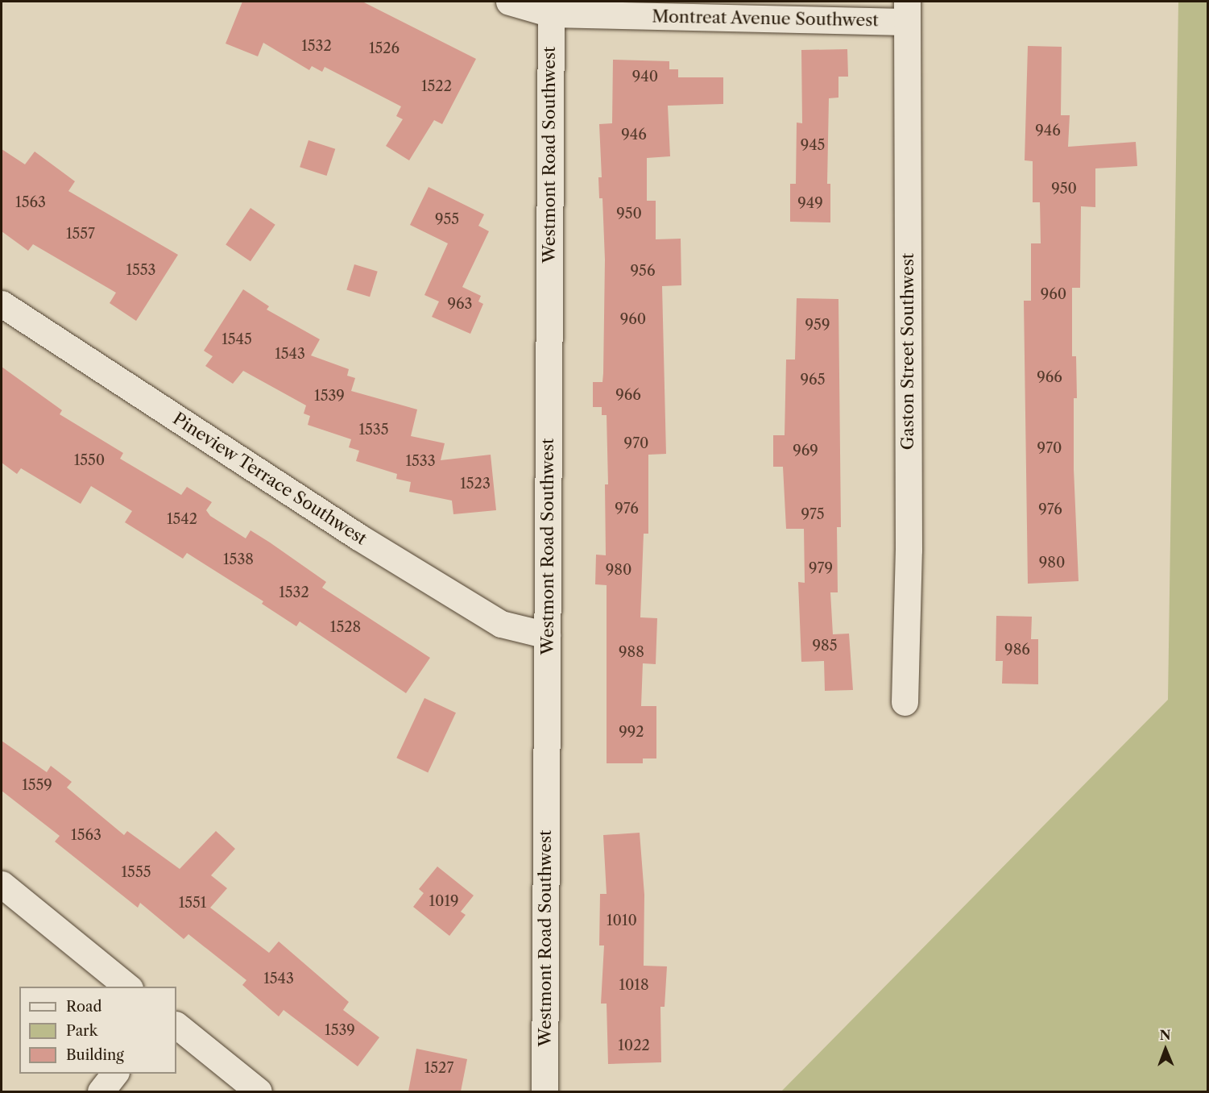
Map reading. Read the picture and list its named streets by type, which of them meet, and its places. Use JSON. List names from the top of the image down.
{
  "streets": {
    "street": [
      "Montreat Avenue Southwest",
      "Westmont Road Southwest",
      "Gaston Street Southwest",
      "Pineview Terrace Southwest"
    ]
  },
  "crossings": [
    ["Montreat Avenue Southwest", "Westmont Road Southwest"],
    ["Montreat Avenue Southwest", "Gaston Street Southwest"],
    ["Westmont Road Southwest", "Pineview Terrace Southwest"]
  ],
  "house_numbers": [
    "1532",
    "1526",
    "940",
    "1522",
    "946",
    "946",
    "945",
    "950",
    "1563",
    "949",
    "950",
    "955",
    "1557",
    "1553",
    "956",
    "960",
    "963",
    "960",
    "959",
    "1545",
    "1543",
    "966",
    "965",
    "966",
    "1539",
    "1535",
    "970",
    "970",
    "969",
    "1550",
    "1533",
    "1523",
    "976",
    "976",
    "975",
    "1542",
    "1538",
    "980",
    "979",
    "980",
    "1532",
    "1528",
    "985",
    "986",
    "988",
    "992",
    "1559",
    "1563",
    "1555",
    "1019",
    "1551",
    "1010",
    "1543",
    "1018",
    "1539",
    "1022",
    "1527"
  ],
  "legend": ["Road", "Park", "Building"],
  "north": "top"
}
